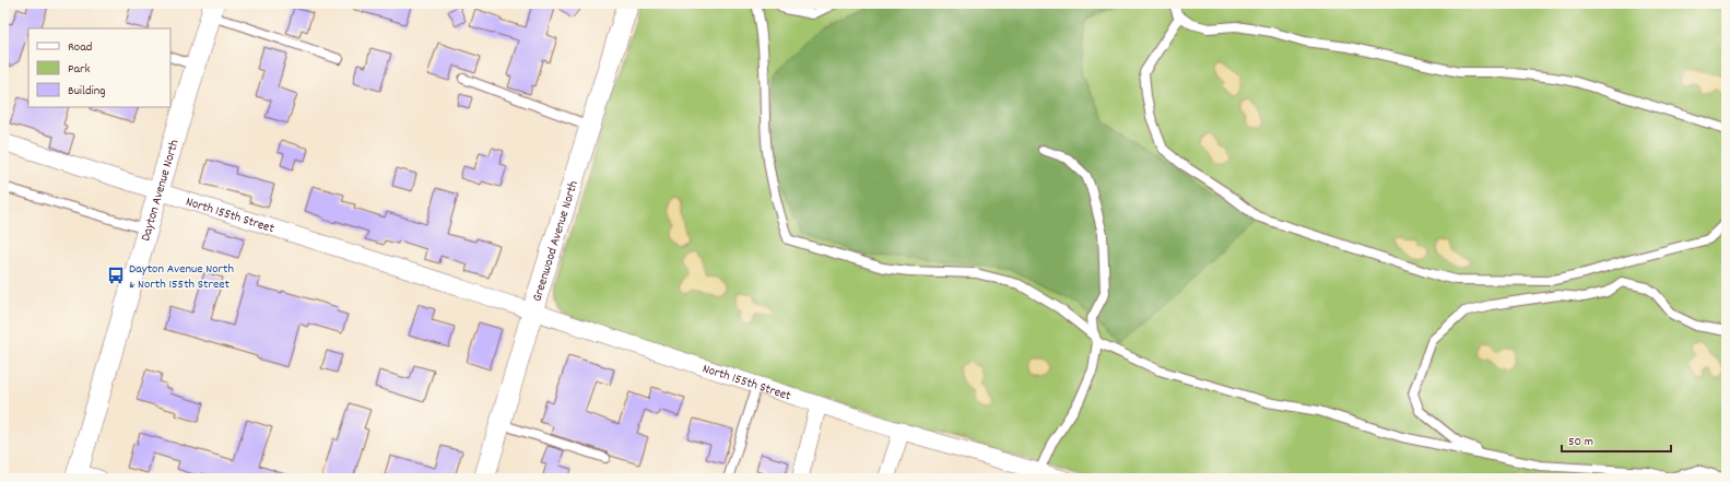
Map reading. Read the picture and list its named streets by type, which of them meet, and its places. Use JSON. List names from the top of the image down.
{
  "streets": {
    "street": ["Dayton Avenue North", "North 155th Street", "Greenwood Avenue North"]
  },
  "crossings": [
    ["Dayton Avenue North", "North 155th Street"],
    ["North 155th Street", "Greenwood Avenue North"]
  ],
  "places": {
    "bus stop": ["Dayton Avenue North & North 155th Street"]
  },
  "legend": ["Road", "Park", "Building"],
  "scale_bar": "50 m"
}
